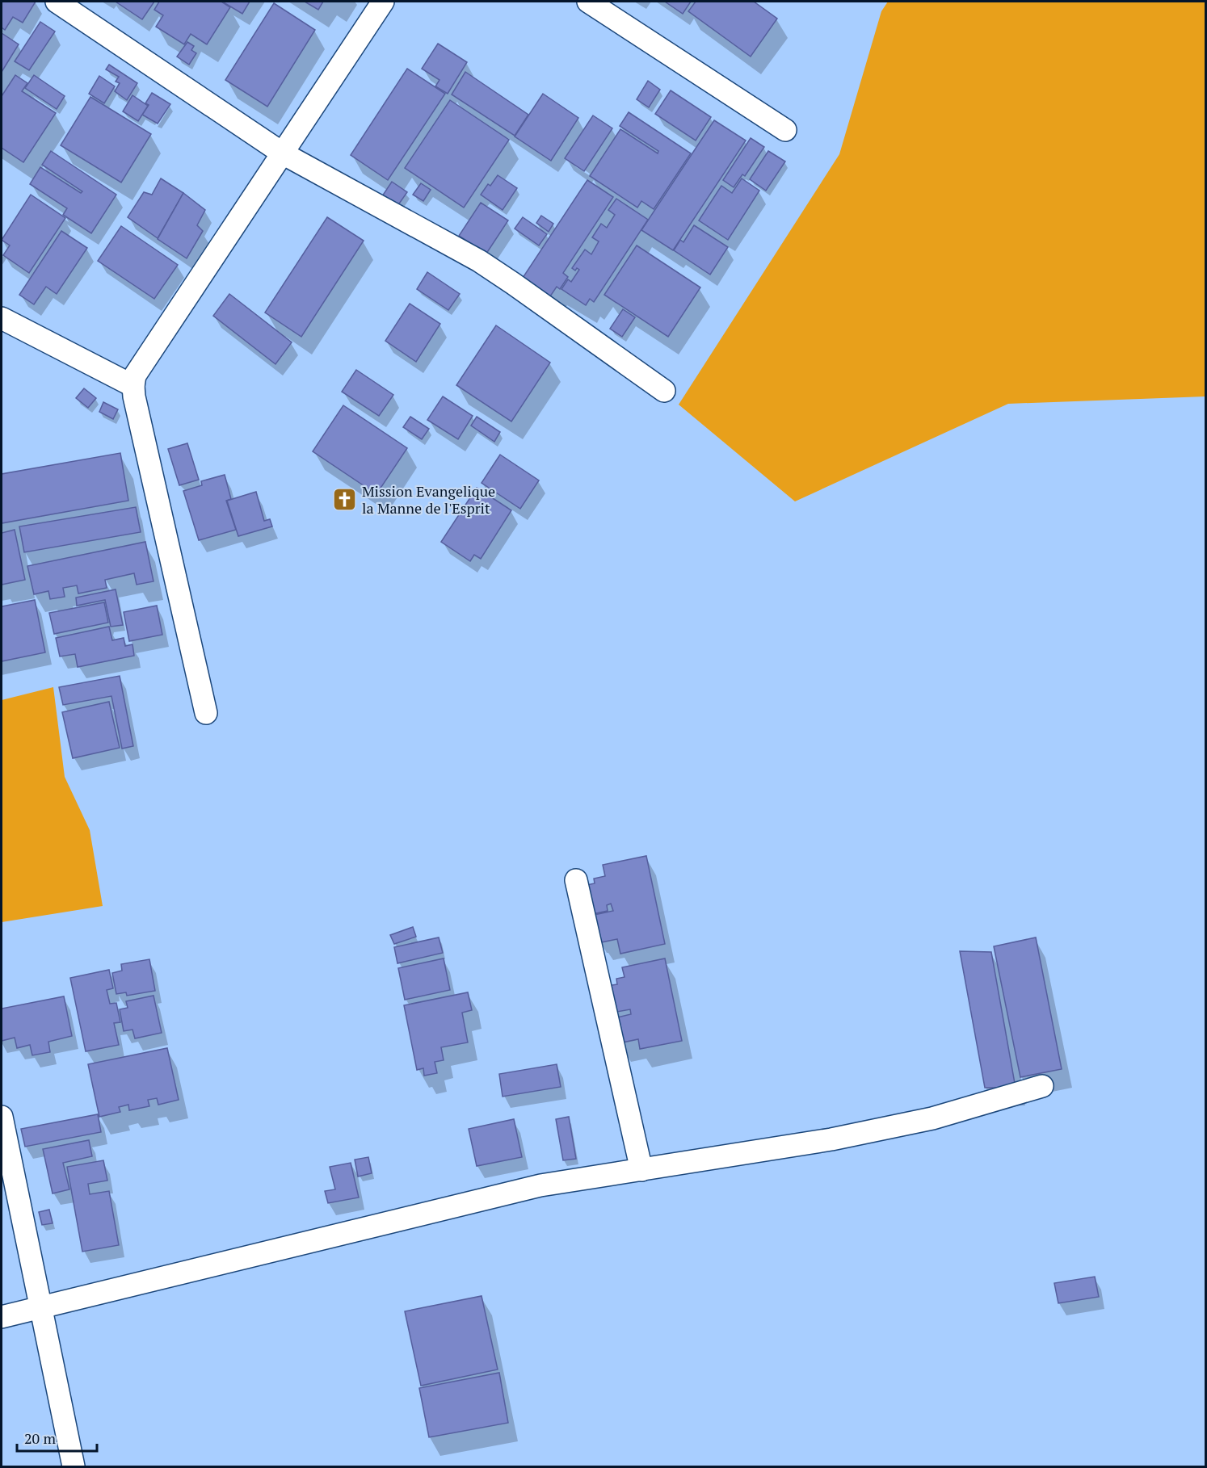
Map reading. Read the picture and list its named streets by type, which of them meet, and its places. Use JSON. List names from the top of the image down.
{
  "places": {
    "church": ["Mission Evangelique la Manne de l'Esprit"]
  },
  "scale_bar": "20 m"
}
